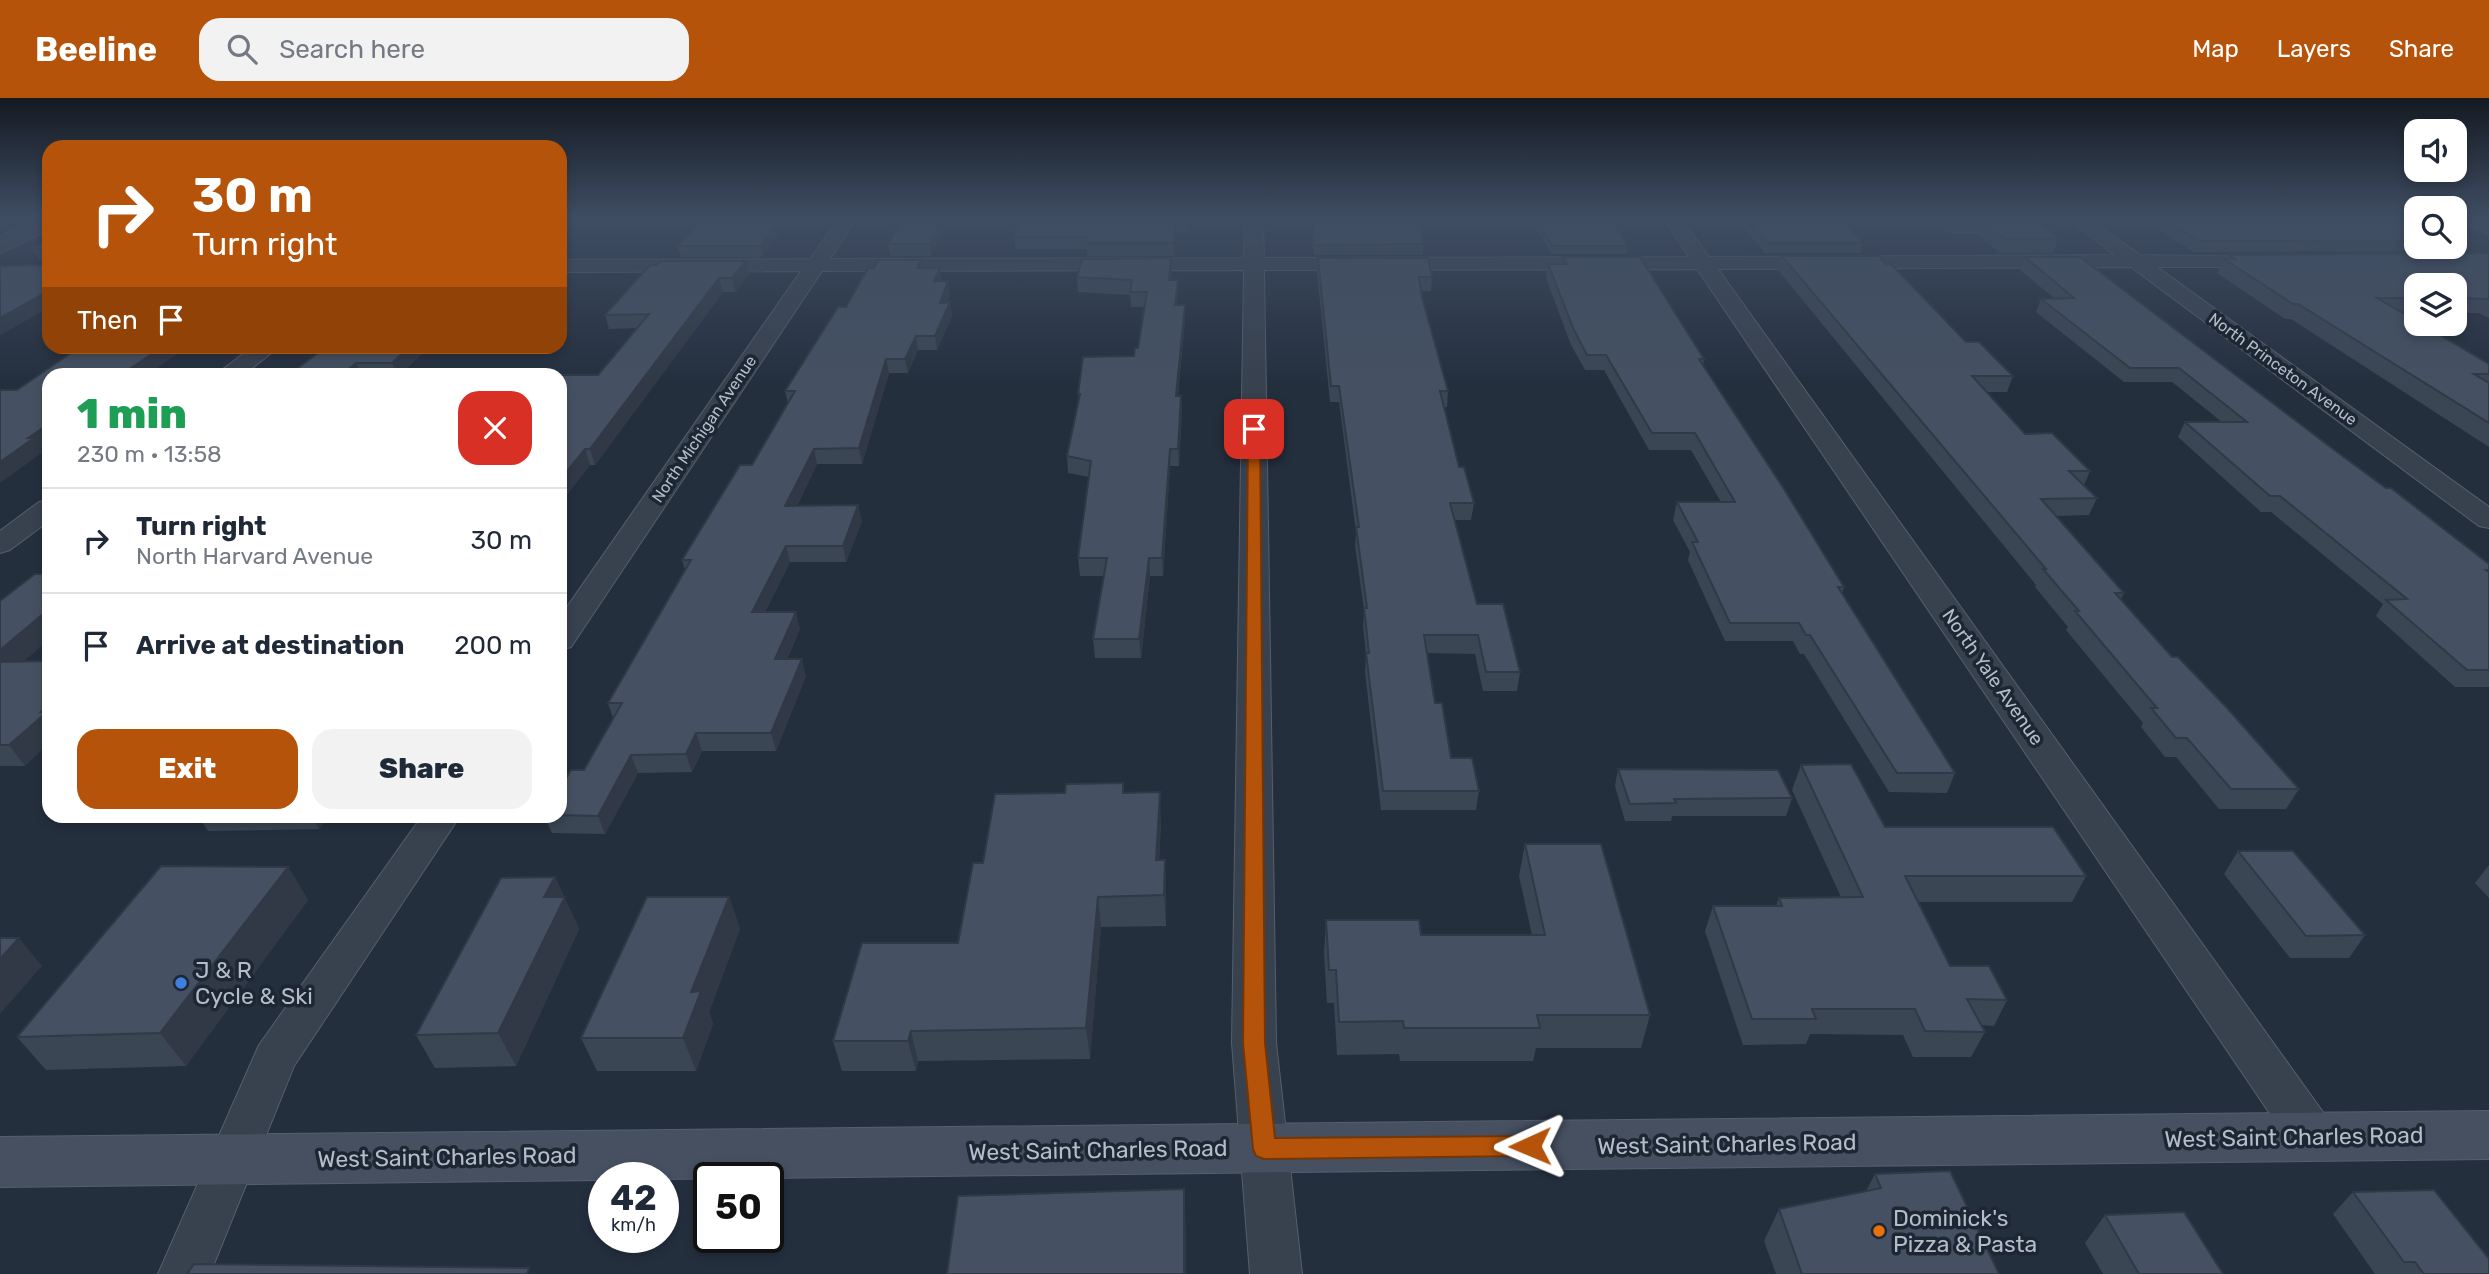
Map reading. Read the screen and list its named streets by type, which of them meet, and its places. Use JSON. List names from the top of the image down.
{
  "streets": {
    "main road": ["West Saint Charles Road"],
    "street": ["North Princeton Avenue", "North Michigan Avenue", "North Yale Avenue"]
  },
  "crossings": [
    ["North Yale Avenue", "West Saint Charles Road"]
  ],
  "places": ["J & R Cycle & Ski", "Dominick's Pizza & Pasta"],
  "page": {
    "header": "Beeline",
    "search": "Search here",
    "nav": ["Map", "Layers", "Share"],
    "turn": ["30 m", "Turn right"],
    "then": "Then",
    "heading": ["1 min", "230 m · 13:58"],
    "list": [
      {
        "name": "Turn right",
        "note": "North Harvard Avenue",
        "value": "30 m"
      },
      {
        "name": "Arrive at destination",
        "value": "200 m"
      }
    ],
    "buttons": ["Exit", "Share"],
    "speed": "42 km/h",
    "limit": "50"
  }
}
